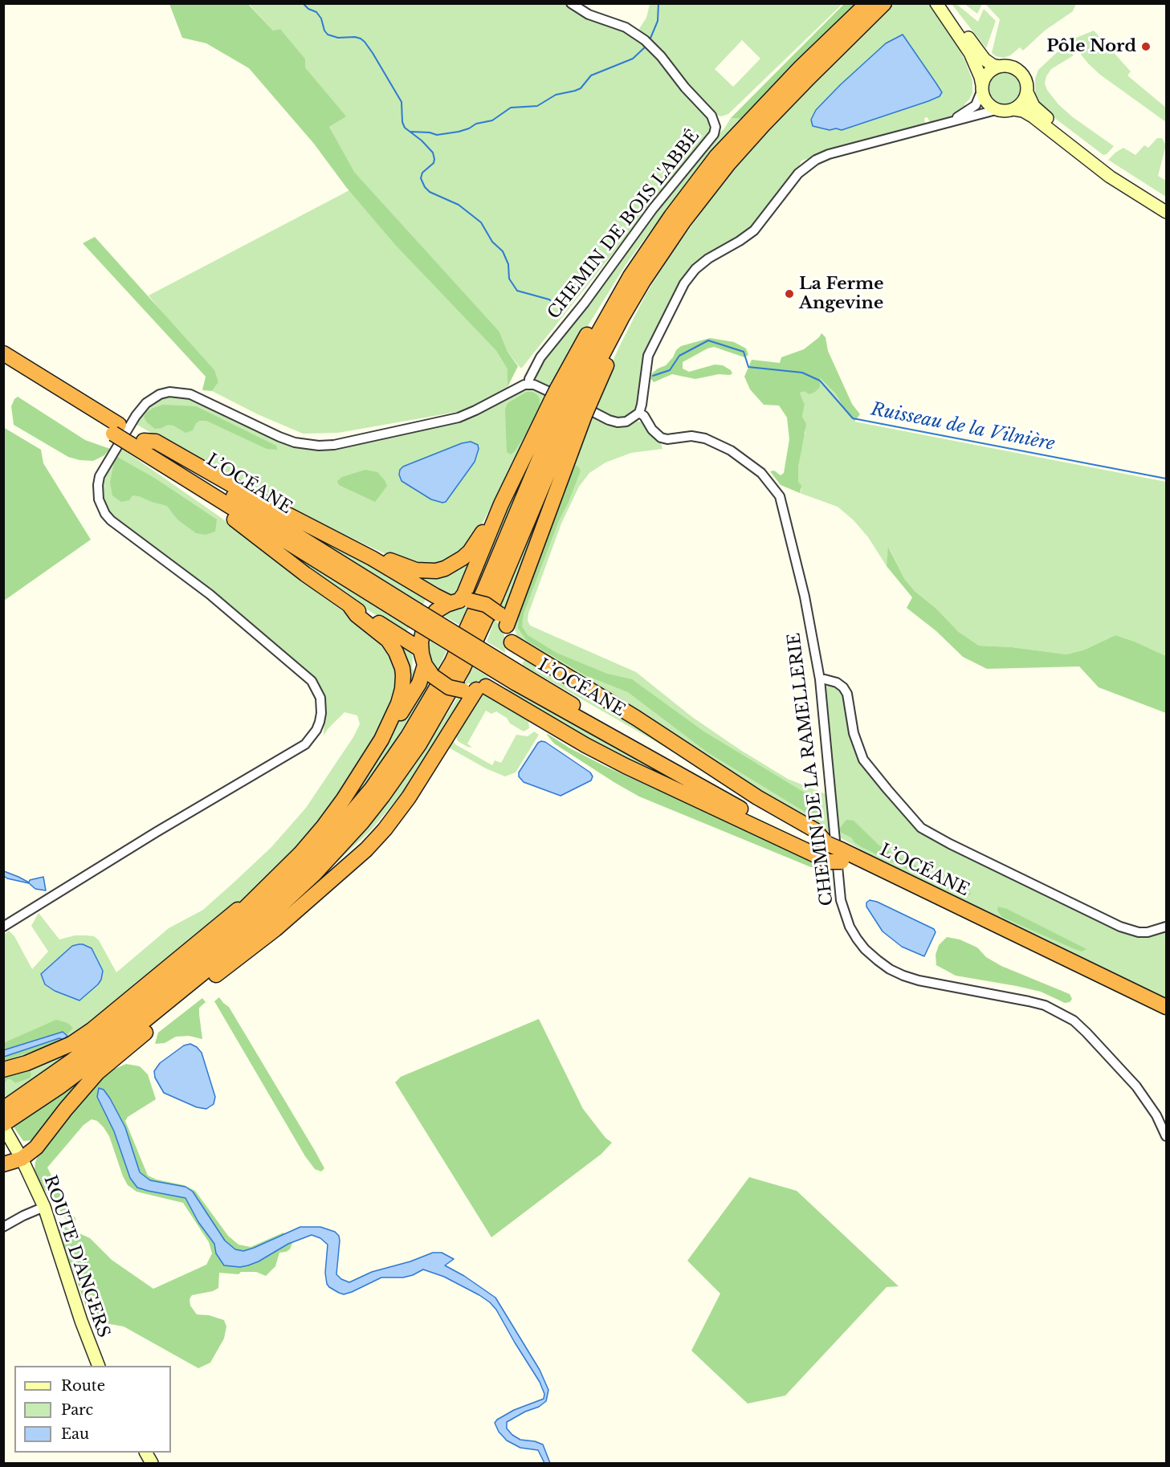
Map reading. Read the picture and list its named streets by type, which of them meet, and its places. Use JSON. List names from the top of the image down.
{
  "streets": {
    "highway": ["L’OCÉANE"],
    "street": ["CHEMIN DE BOIS L'ABBÉ", "CHEMIN DE LA RAMELLERIE", "ROUTE D'ANGERS"]
  },
  "water": ["Ruisseau de la Vilnière"],
  "places": ["Pôle Nord", "La Ferme Angevine"],
  "legend": ["Route", "Parc", "Eau"]
}
